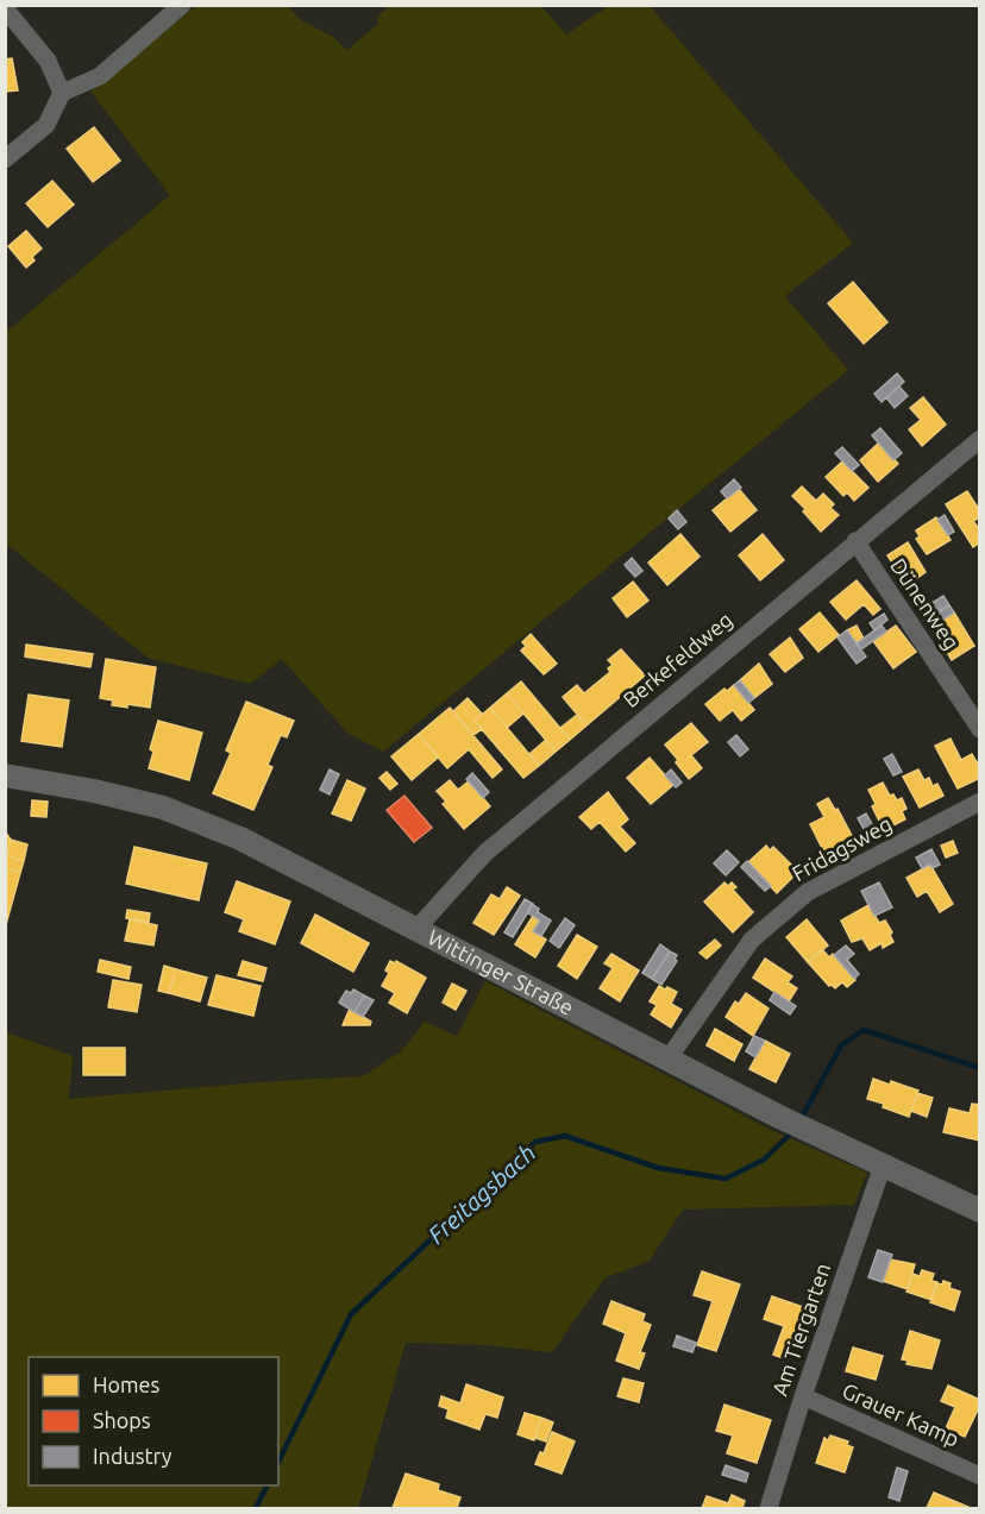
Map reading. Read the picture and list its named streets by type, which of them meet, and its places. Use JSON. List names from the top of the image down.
{
  "streets": {
    "main road": ["Wittinger Straße"],
    "street": [
      "Dünenweg",
      "Berkefeldweg",
      "Fridagsweg",
      "Am Tiergarten",
      "Grauer Kamp"
    ]
  },
  "crossings": [
    ["Dünenweg", "Berkefeldweg"],
    ["Berkefeldweg", "Wittinger Straße"],
    ["Fridagsweg", "Wittinger Straße"],
    ["Wittinger Straße", "Am Tiergarten"],
    ["Am Tiergarten", "Grauer Kamp"]
  ],
  "water": ["Freitagsbach"],
  "legend": ["Homes", "Shops", "Industry"]
}
